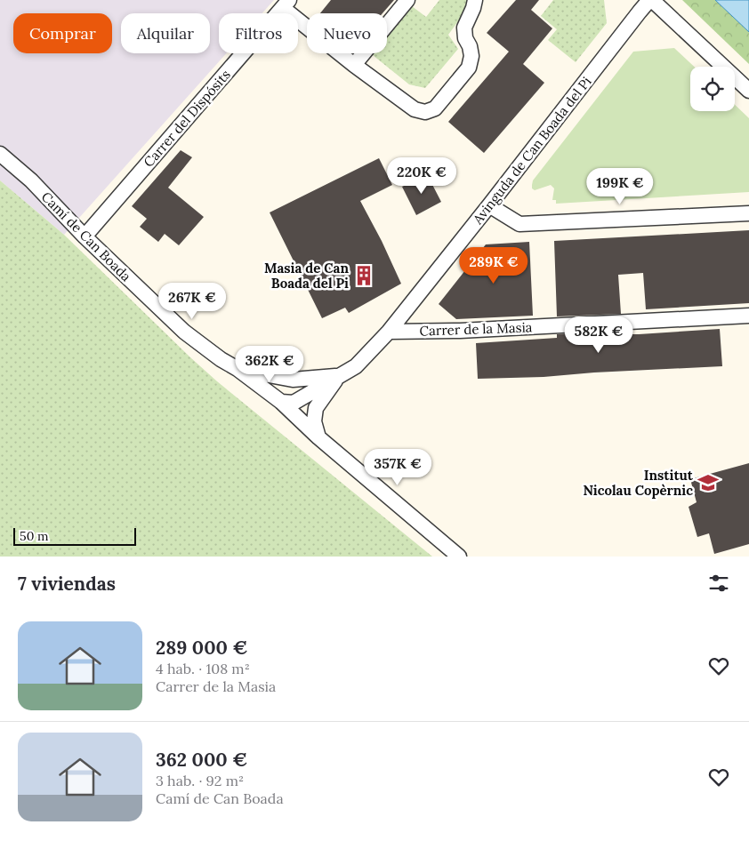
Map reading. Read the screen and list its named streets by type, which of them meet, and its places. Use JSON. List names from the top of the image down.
{
  "streets": {
    "street": [
      "Carrer del Dispósits",
      "Avinguda de Can Boada del Pi",
      "Camí de Can Boada",
      "Carrer de la Masia"
    ]
  },
  "crossings": [
    ["Carrer del Dispósits", "Camí de Can Boada"],
    ["Avinguda de Can Boada del Pi", "Camí de Can Boada"],
    ["Avinguda de Can Boada del Pi", "Carrer de la Masia"]
  ],
  "places": {
    "building": ["Masia de Can Boada del Pi"],
    "school or university": ["Institut Nicolau Copèrnic"]
  },
  "scale_bar": "50 m",
  "page": {
    "chip": [
      "Comprar",
      "Alquilar",
      "Filtros",
      "Nuevo"
    ],
    "price": [
      "220K €",
      "199K €",
      "289K €",
      "267K €",
      "582K €",
      "362K €",
      "357K €"
    ],
    "scale": "50 m",
    "heading": "7 viviendas",
    "list": [
      {
        "name": "289 000 €",
        "note": "4 hab. · 108 m² · Carrer de la Masia"
      },
      {
        "name": "362 000 €",
        "note": "3 hab. · 92 m² · Camí de Can Boada"
      }
    ]
  }
}
